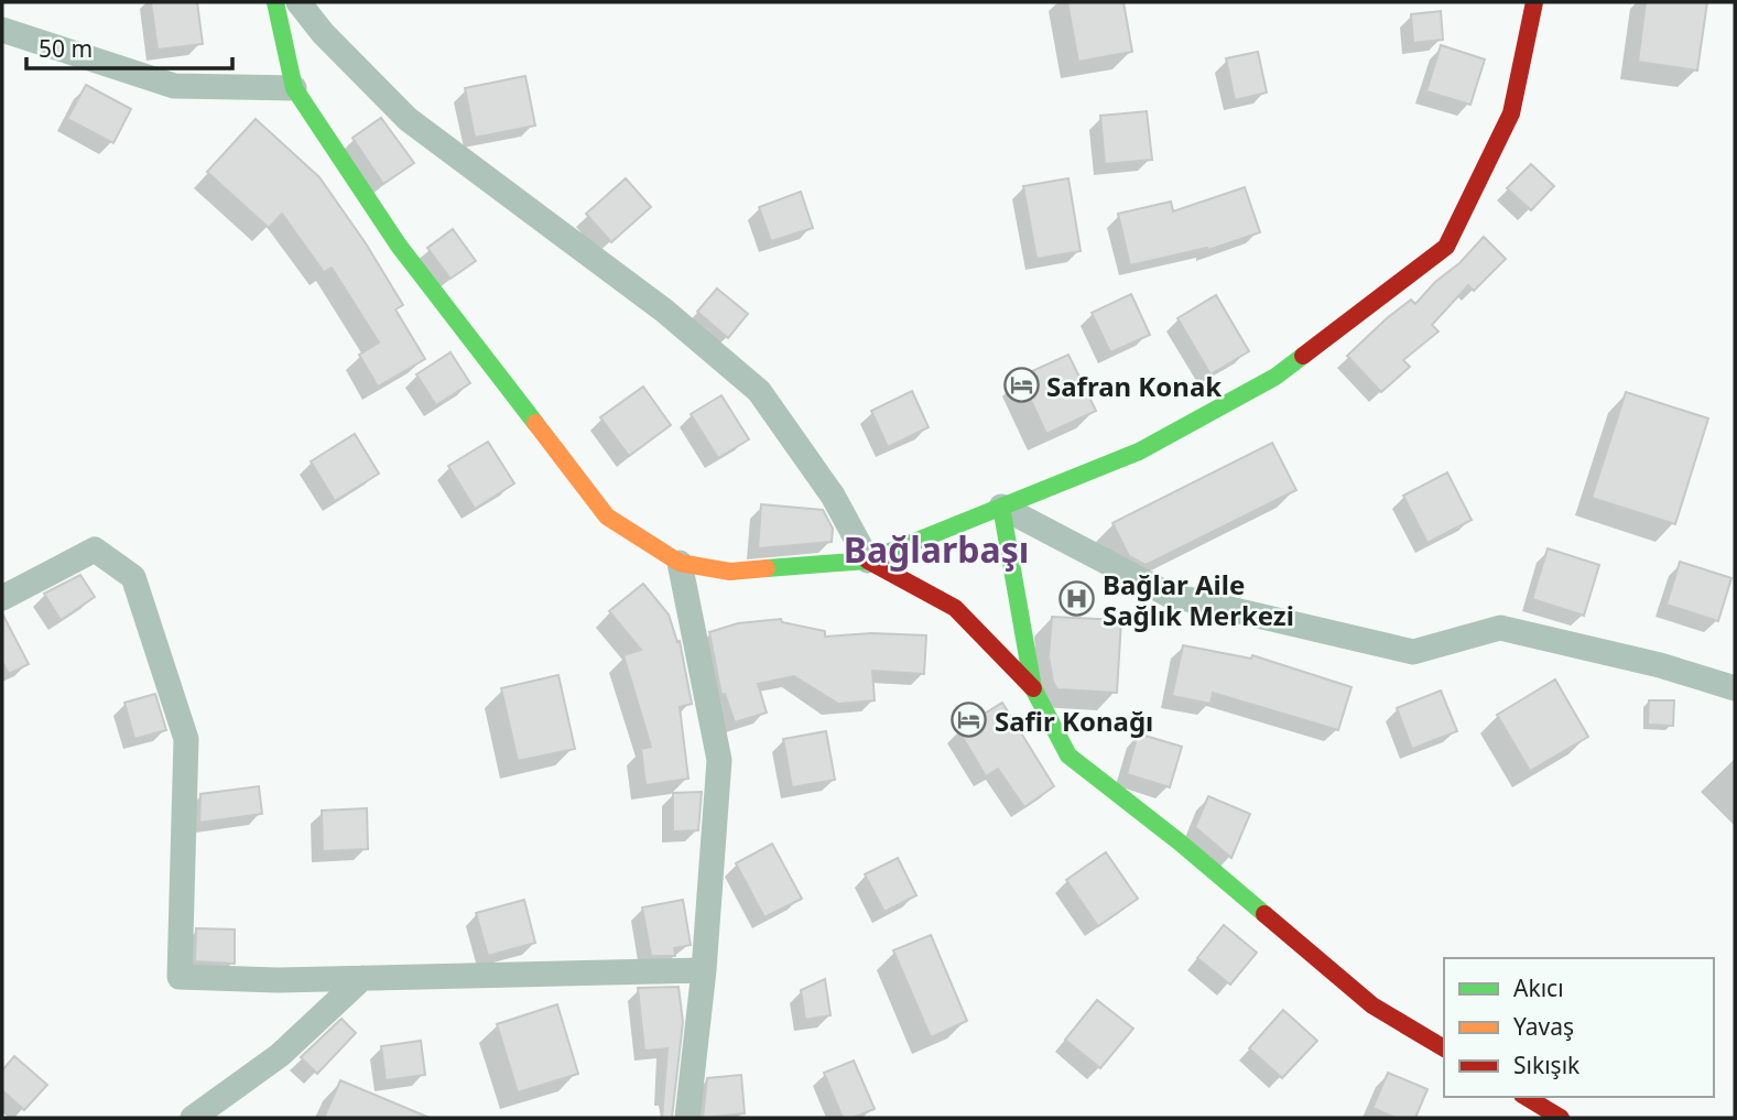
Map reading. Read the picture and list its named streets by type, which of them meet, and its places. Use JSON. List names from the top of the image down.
{
  "districts": ["Bağlarbaşı"],
  "places": {
    "hotel": ["Safran Konak", "Safir Konağı"],
    "hospital": ["Bağlar Aile Sağlık Merkezi"]
  },
  "legend": ["Akıcı", "Yavaş", "Sıkışık"],
  "scale_bar": "50 m"
}
